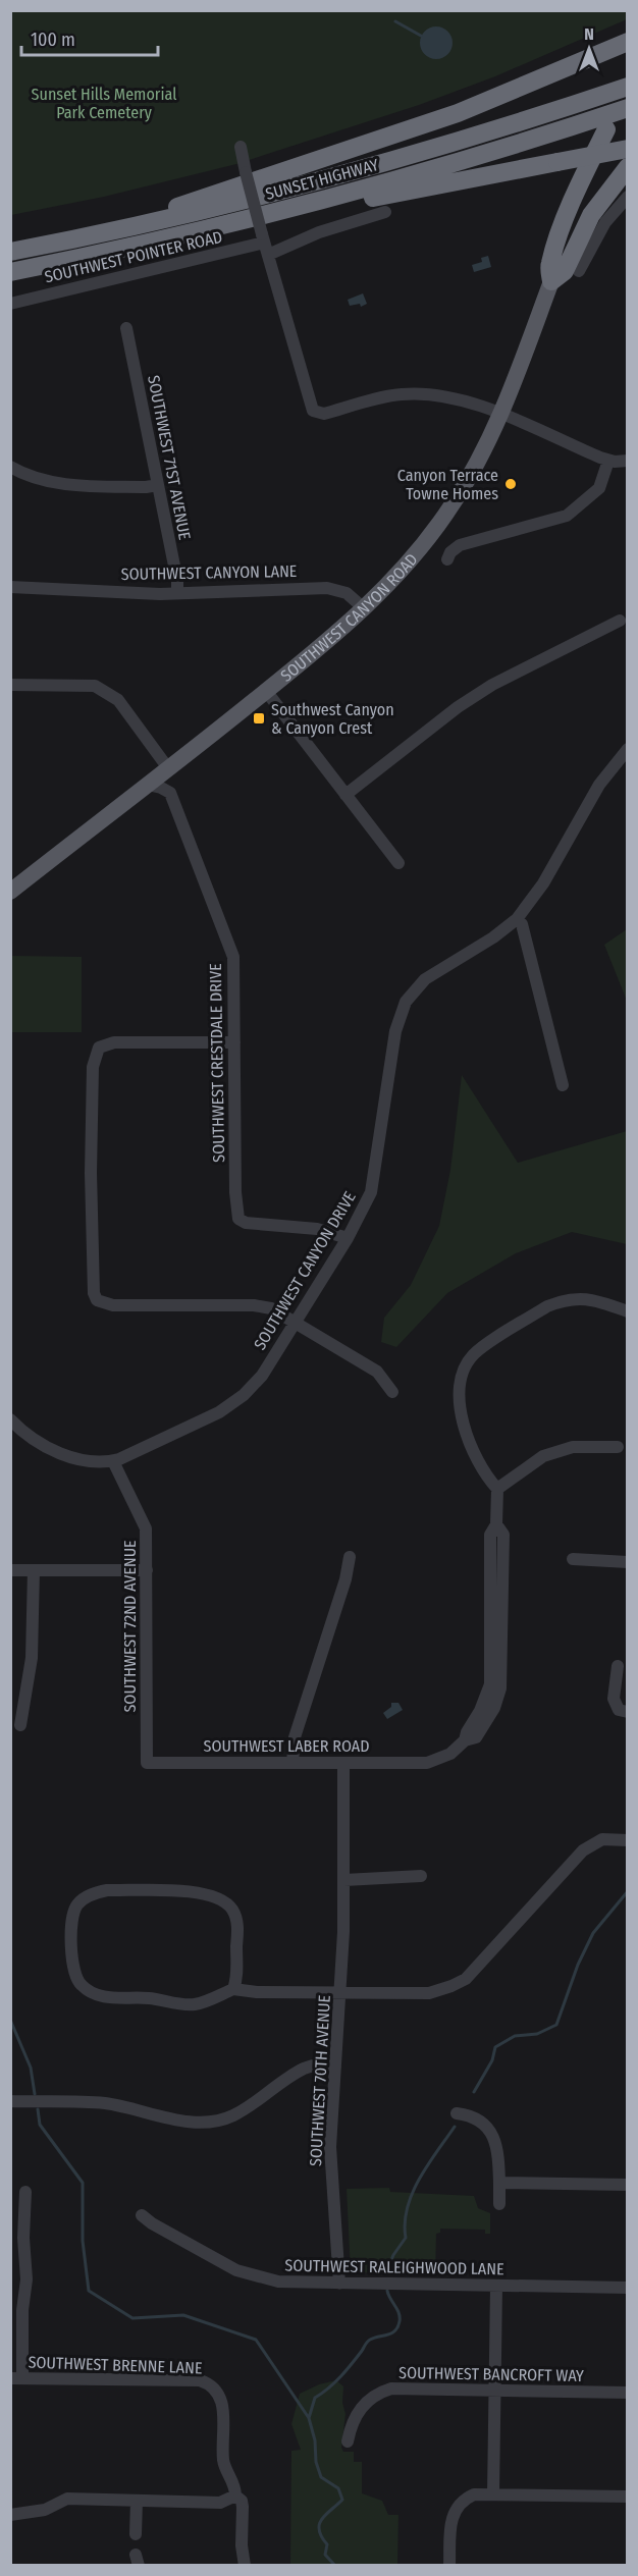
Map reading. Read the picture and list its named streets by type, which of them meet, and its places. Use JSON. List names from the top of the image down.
{
  "streets": {
    "highway": ["SUNSET HIGHWAY"],
    "main road": ["SOUTHWEST CANYON ROAD"],
    "street": [
      "SOUTHWEST POINTER ROAD",
      "SOUTHWEST 71ST AVENUE",
      "SOUTHWEST CANYON LANE",
      "SOUTHWEST CRESTDALE DRIVE",
      "SOUTHWEST CANYON DRIVE",
      "SOUTHWEST 72ND AVENUE",
      "SOUTHWEST LABER ROAD",
      "SOUTHWEST 70TH AVENUE",
      "SOUTHWEST RALEIGHWOOD LANE",
      "SOUTHWEST BRENNE LANE",
      "SOUTHWEST BANCROFT WAY"
    ]
  },
  "crossings": [
    ["SOUTHWEST 71ST AVENUE", "SOUTHWEST CANYON LANE"],
    ["SOUTHWEST CANYON LANE", "SOUTHWEST CANYON ROAD"],
    ["SOUTHWEST CANYON ROAD", "SOUTHWEST CRESTDALE DRIVE"],
    ["SOUTHWEST CRESTDALE DRIVE", "SOUTHWEST CANYON DRIVE"],
    ["SOUTHWEST CANYON DRIVE", "SOUTHWEST 72ND AVENUE"],
    ["SOUTHWEST 72ND AVENUE", "SOUTHWEST LABER ROAD"],
    ["SOUTHWEST LABER ROAD", "SOUTHWEST 70TH AVENUE"],
    ["SOUTHWEST 70TH AVENUE", "SOUTHWEST RALEIGHWOOD LANE"]
  ],
  "parks": ["Sunset Hills Memorial Park Cemetery"],
  "places": {
    "other": ["Canyon Terrace Towne Homes"],
    "transit": ["Southwest Canyon & Canyon Crest"]
  },
  "scale_bar": "100 m",
  "north": "top"
}
